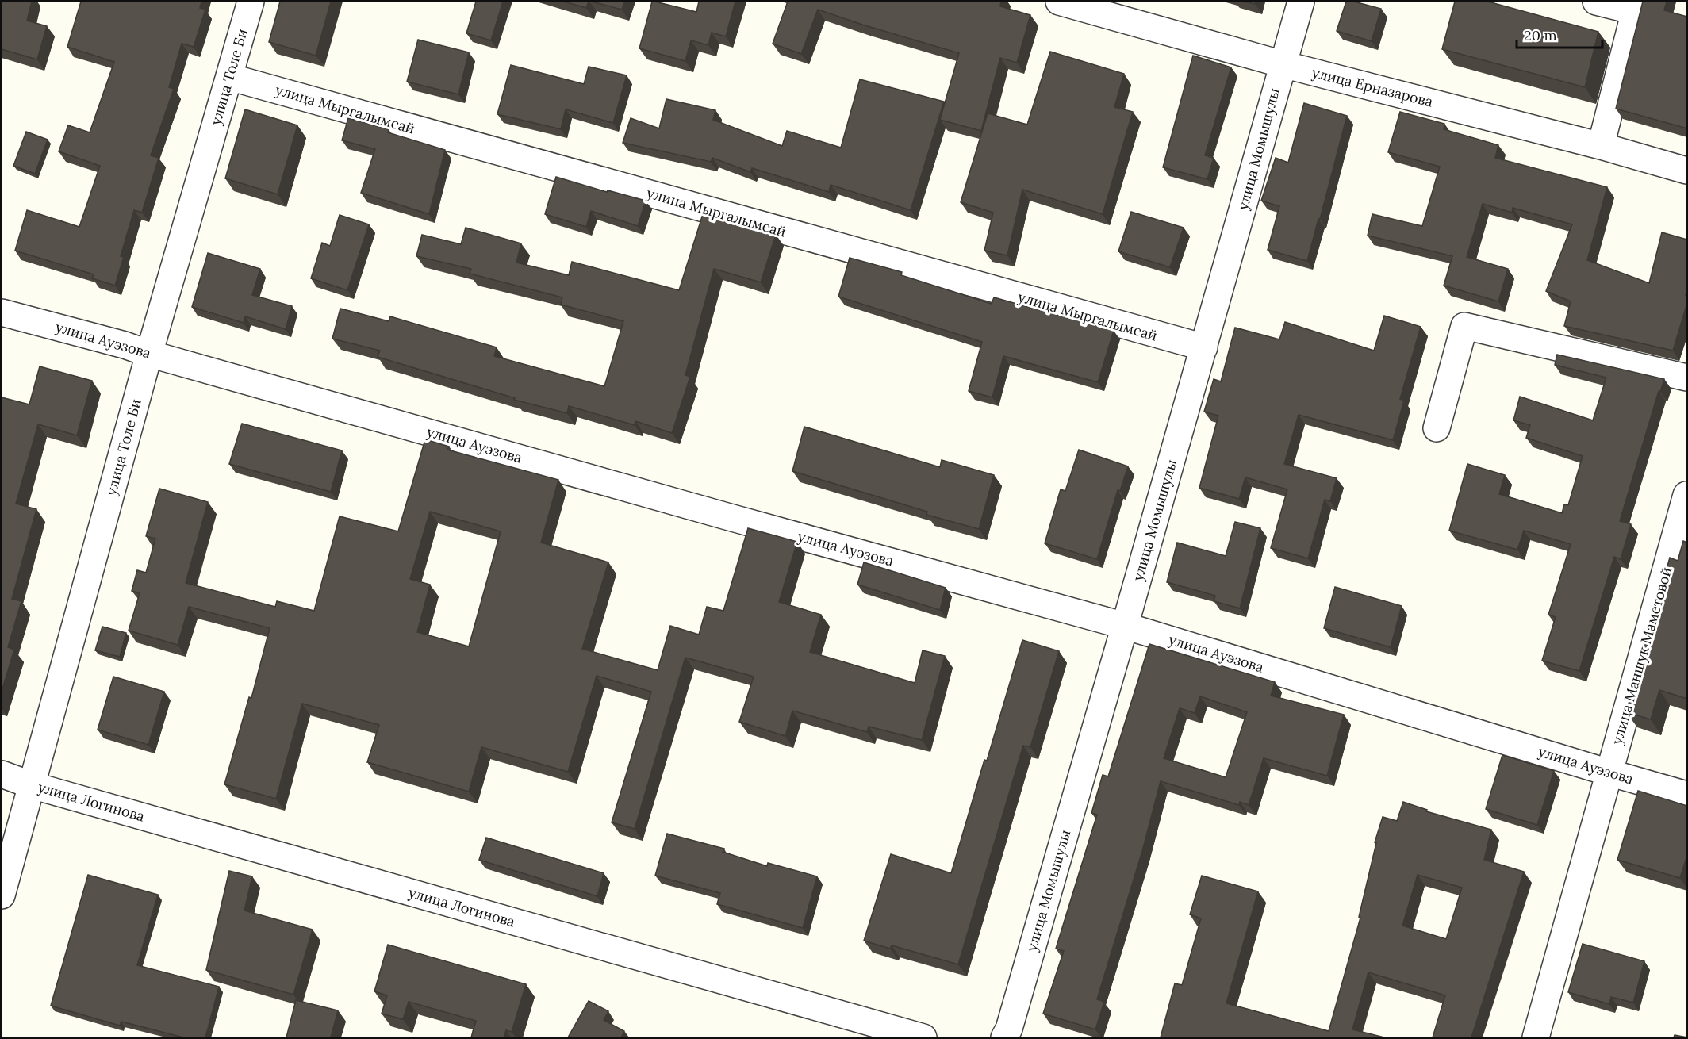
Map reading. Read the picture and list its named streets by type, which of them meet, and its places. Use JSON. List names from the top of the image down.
{
  "streets": {
    "street": [
      "улица Толе Би",
      "улица Ерназарова",
      "улица Мыргалымсай",
      "улица Момышулы",
      "улица Ауэзова",
      "улица Маншук Маметовой",
      "улица Логинова"
    ]
  },
  "crossings": [
    ["улица Толе Би", "улица Мыргалымсай"],
    ["улица Толе Би", "улица Ауэзова"],
    ["улица Толе Би", "улица Логинова"],
    ["улица Ерназарова", "улица Момышулы"],
    ["улица Мыргалымсай", "улица Момышулы"],
    ["улица Момышулы", "улица Ауэзова"],
    ["улица Ауэзова", "улица Маншук Маметовой"]
  ],
  "scale_bar": "20 m"
}
